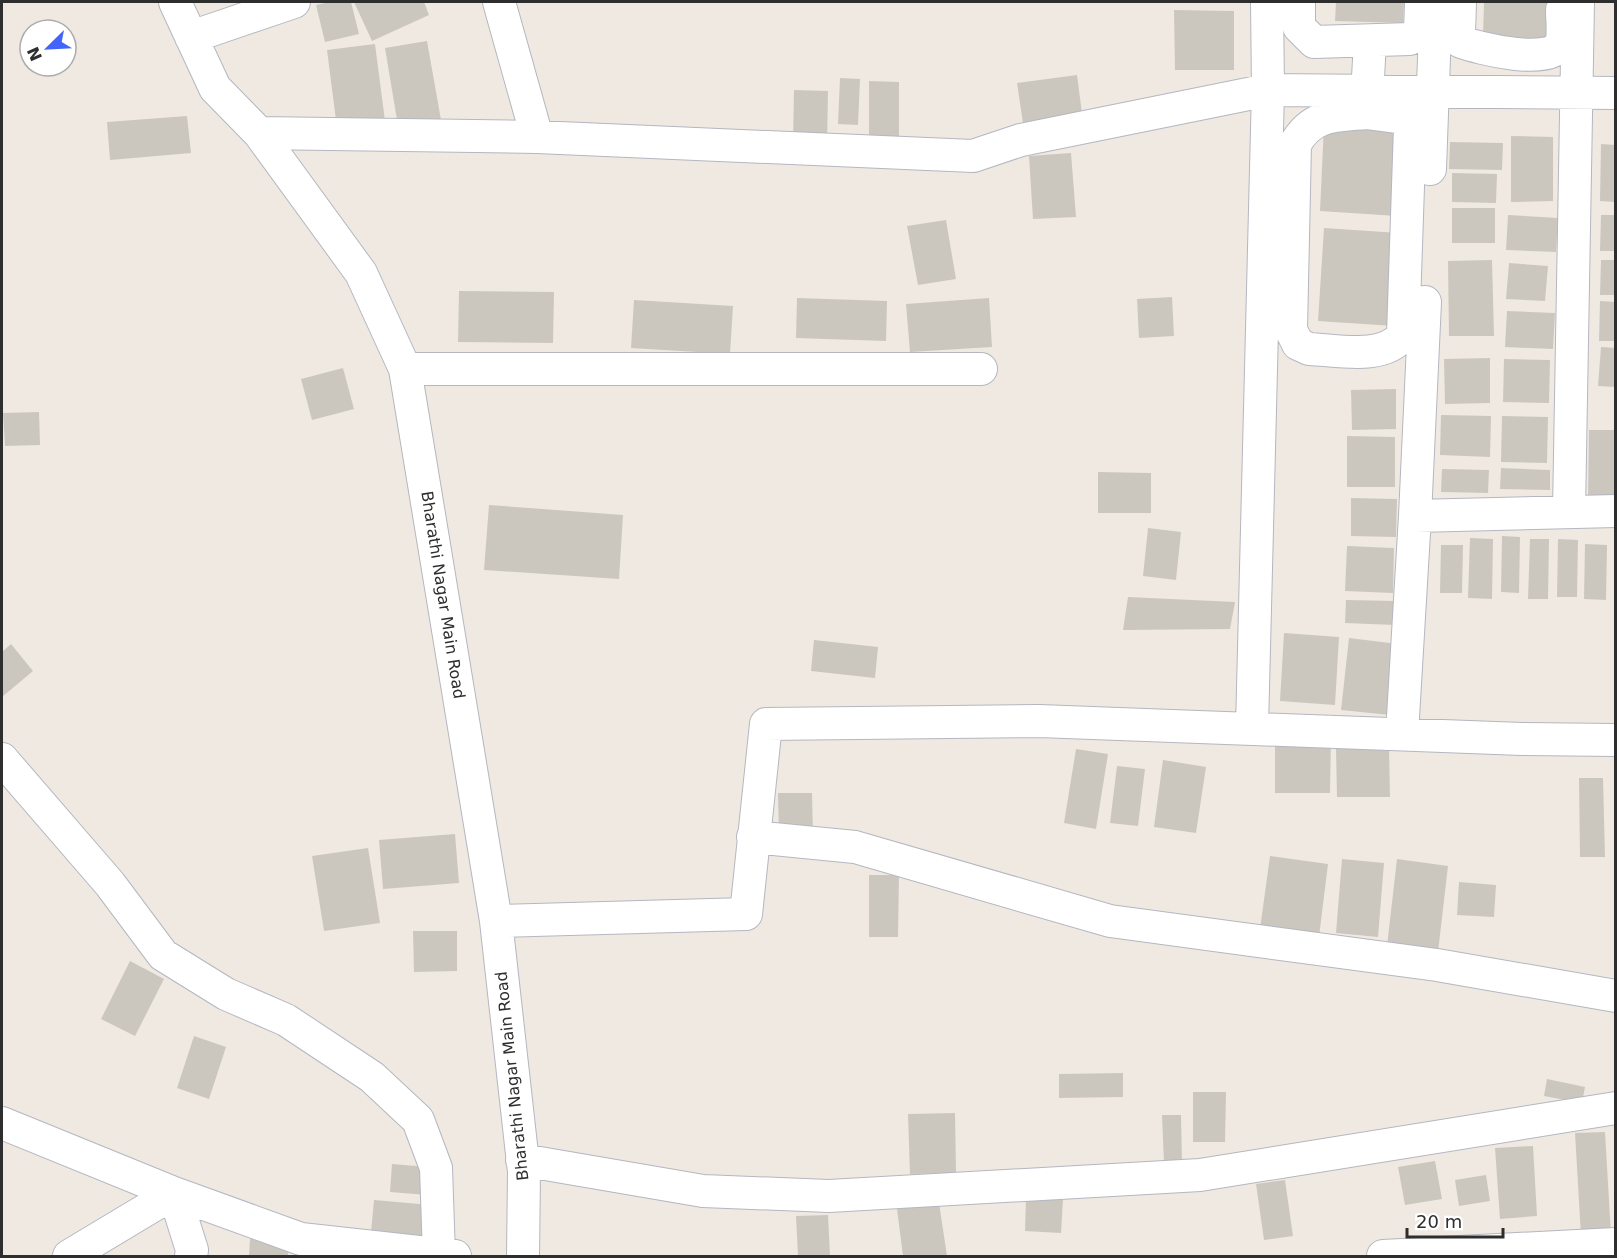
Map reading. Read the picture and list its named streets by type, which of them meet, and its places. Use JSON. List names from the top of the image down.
{
  "streets": {
    "street": ["Bharathi Nagar Main Road"]
  },
  "scale_bar": "20 m",
  "north": "bottom left"
}
